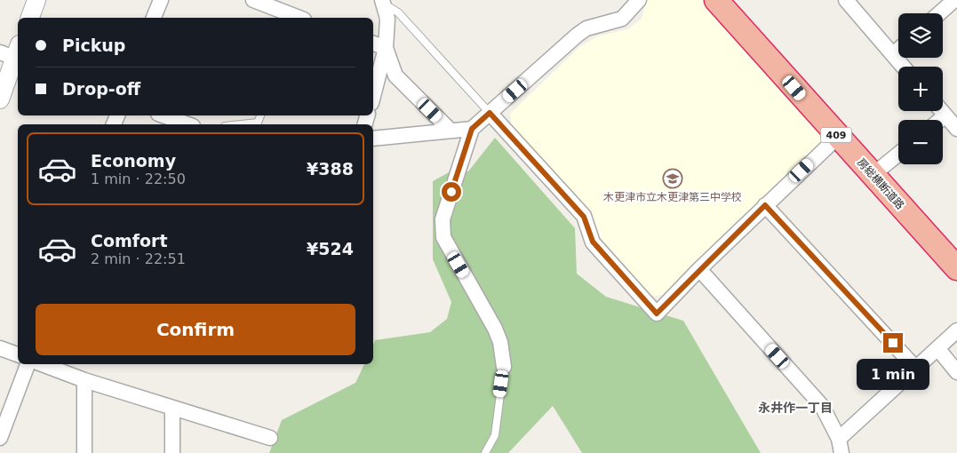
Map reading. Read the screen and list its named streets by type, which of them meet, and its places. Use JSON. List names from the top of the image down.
{
  "streets": {
    "highway": ["409", "房総横断道路"]
  },
  "districts": ["永井作一丁目"],
  "places": {
    "school or university": ["木更津市立木更津第三中学校"]
  },
  "page": {
    "map_buttons": ["+", "−"],
    "banner": ["Pickup", "Drop-off"],
    "list": [
      {
        "name": "Economy",
        "note": "1 min · 22:50",
        "value": "¥388"
      },
      {
        "name": "Comfort",
        "note": "2 min · 22:51",
        "value": "¥524"
      }
    ],
    "buttons": "Confirm",
    "bubble": "1 min"
  }
}
